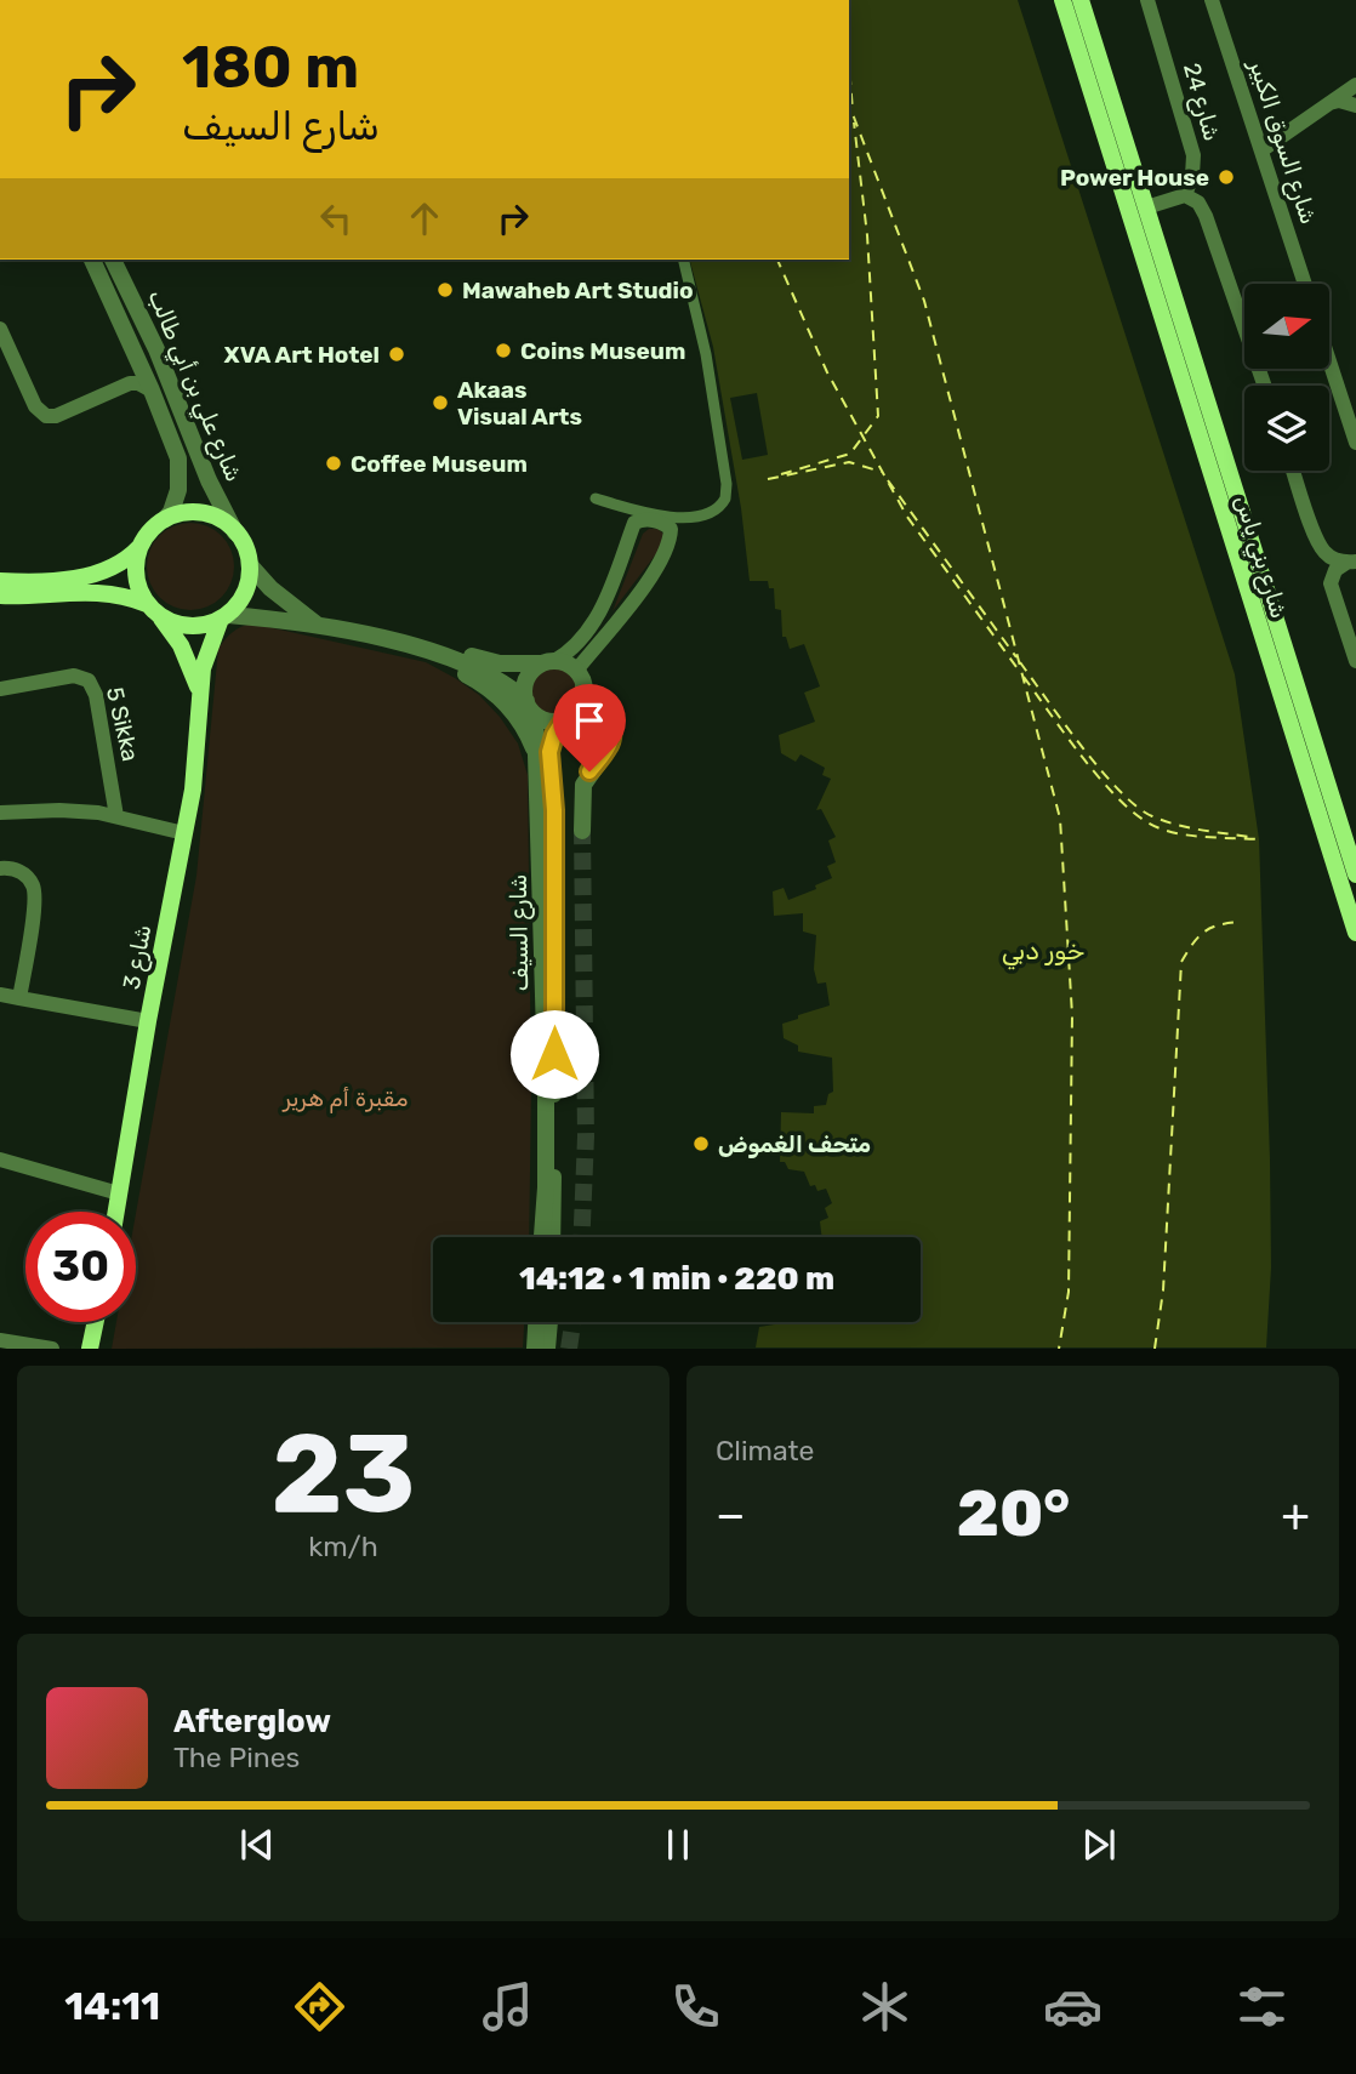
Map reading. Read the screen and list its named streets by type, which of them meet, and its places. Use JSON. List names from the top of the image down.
{
  "streets": {
    "main road": ["شارع بني ياس", "شارع 3"],
    "street": [
      "شارع 24",
      "شارع السوق الكبير",
      "شارع علي بن أبي طالب",
      "5 Sikka",
      "شارع السيف"
    ]
  },
  "crossings": [
    ["شارع علي بن أبي طالب", "شارع 3"]
  ],
  "water": ["خور دبي"],
  "parks": ["مقبرة أم هرير"],
  "places": [
    "Power House",
    "Mawaheb Art Studio",
    "Coins Museum",
    "XVA Art Hotel",
    "Akaas Visual Arts",
    "Coffee Museum",
    "متحف الغموض"
  ],
  "north": "right",
  "page": {
    "turn": ["180 m", "شارع السيف"],
    "limit": "30",
    "trip": "14:12 · 1 min · 220 m",
    "tile": [
      ["23", "km/h"],
      "Climate"
    ],
    "heat": ["−", "20°", "+"],
    "song": ["Afterglow", "The Pines"],
    "tabs": "14:11"
  }
}
